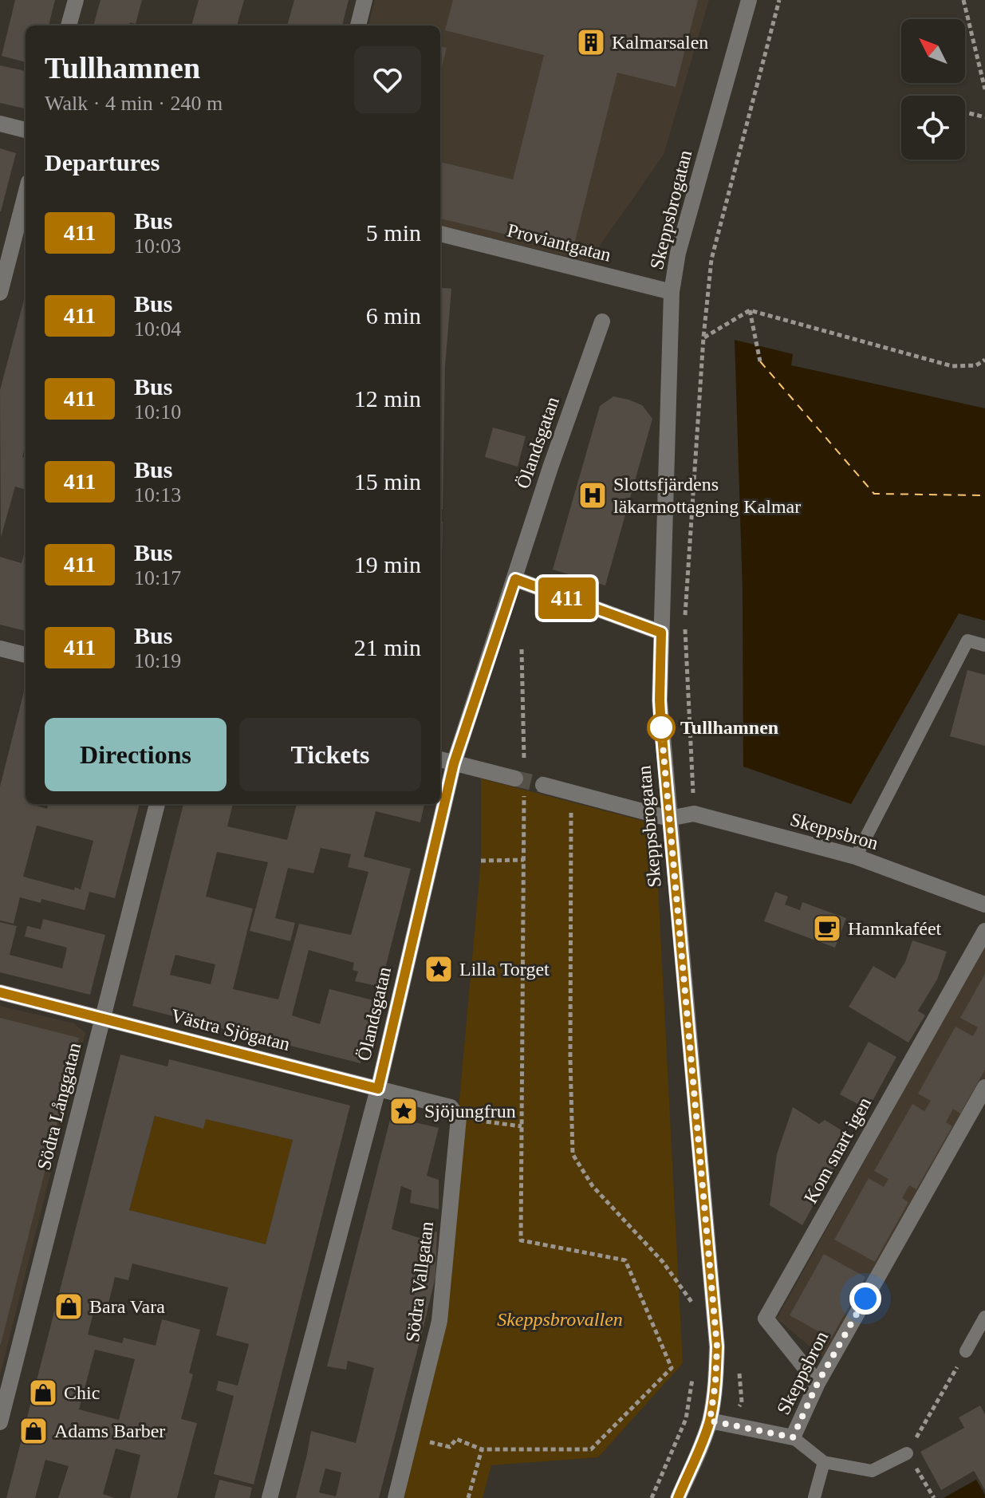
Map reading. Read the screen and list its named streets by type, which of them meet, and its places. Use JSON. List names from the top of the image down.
{
  "streets": {
    "street": [
      "Skeppsbrogatan",
      "Proviantgatan",
      "Ölandsgatan",
      "Skeppsbron",
      "Västra Sjögatan",
      "Södra Långgatan",
      "Kom snart igen",
      "Södra Vallgatan"
    ]
  },
  "crossings": [
    ["Skeppsbrogatan", "Proviantgatan"],
    ["Skeppsbrogatan", "Skeppsbron"],
    ["Ölandsgatan", "Västra Sjögatan"],
    ["Skeppsbron", "Kom snart igen"],
    ["Västra Sjögatan", "Södra Långgatan"],
    ["Västra Sjögatan", "Södra Vallgatan"]
  ],
  "parks": ["Skeppsbrovallen"],
  "places": {
    "building": ["Kalmarsalen"],
    "hospital": ["Slottsfjärdens läkarmottagning Kalmar"],
    "other": ["Tullhamnen"],
    "cafe": ["Hamnkaféet"],
    "place": ["Lilla Torget", "Sjöjungfrun"],
    "shop": ["Bara Vara", "Chic", "Adams Barber"]
  },
  "lines": ["bus line 411"],
  "north": "top left",
  "page": {
    "on_map": "411",
    "heading": [
      ["Tullhamnen", "Walk · 4 min · 240 m"],
      "Departures"
    ],
    "list": [
      {
        "mark": "411",
        "name": "Bus",
        "note": "10:03",
        "value": "5 min"
      },
      {
        "mark": "411",
        "name": "Bus",
        "note": "10:04",
        "value": "6 min"
      },
      {
        "mark": "411",
        "name": "Bus",
        "note": "10:10",
        "value": "12 min"
      },
      {
        "mark": "411",
        "name": "Bus",
        "note": "10:13",
        "value": "15 min"
      },
      {
        "mark": "411",
        "name": "Bus",
        "note": "10:17",
        "value": "19 min"
      },
      {
        "mark": "411",
        "name": "Bus",
        "note": "10:19",
        "value": "21 min"
      }
    ],
    "buttons": ["Directions", "Tickets"]
  }
}
